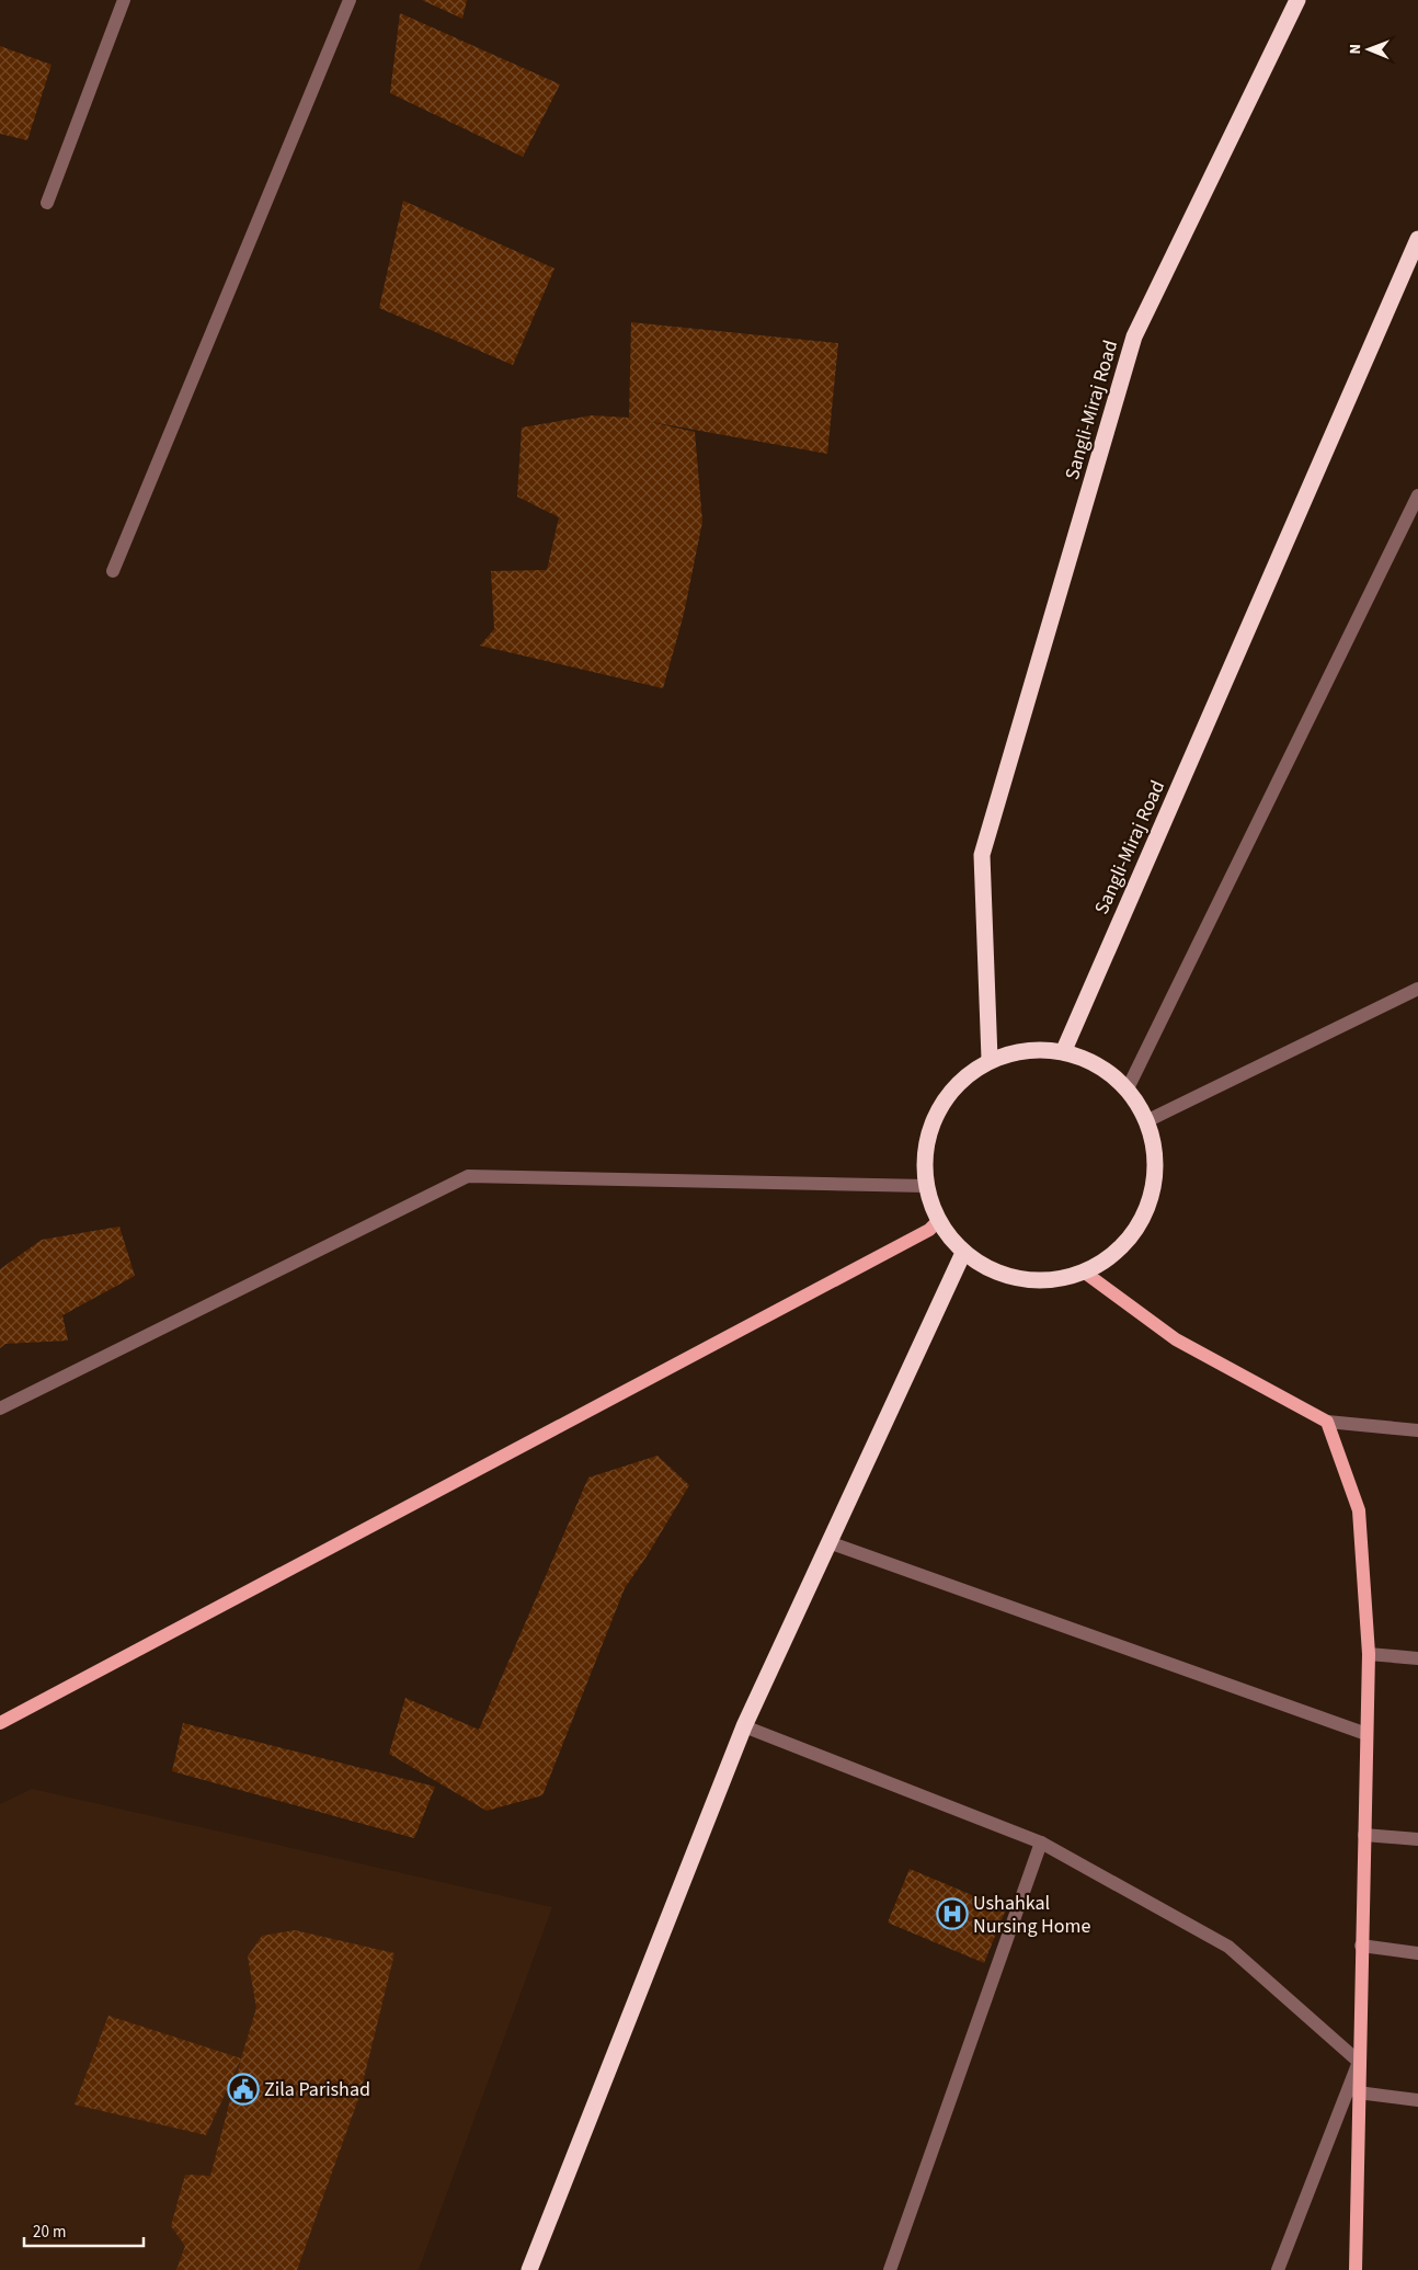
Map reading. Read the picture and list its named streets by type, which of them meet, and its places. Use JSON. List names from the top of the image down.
{
  "streets": {
    "highway": ["Sangli-Miraj Road"]
  },
  "places": {
    "hospital": ["Ushahkal Nursing Home"],
    "public building": ["Zila Parishad"]
  },
  "scale_bar": "20 m",
  "north": "left"
}
